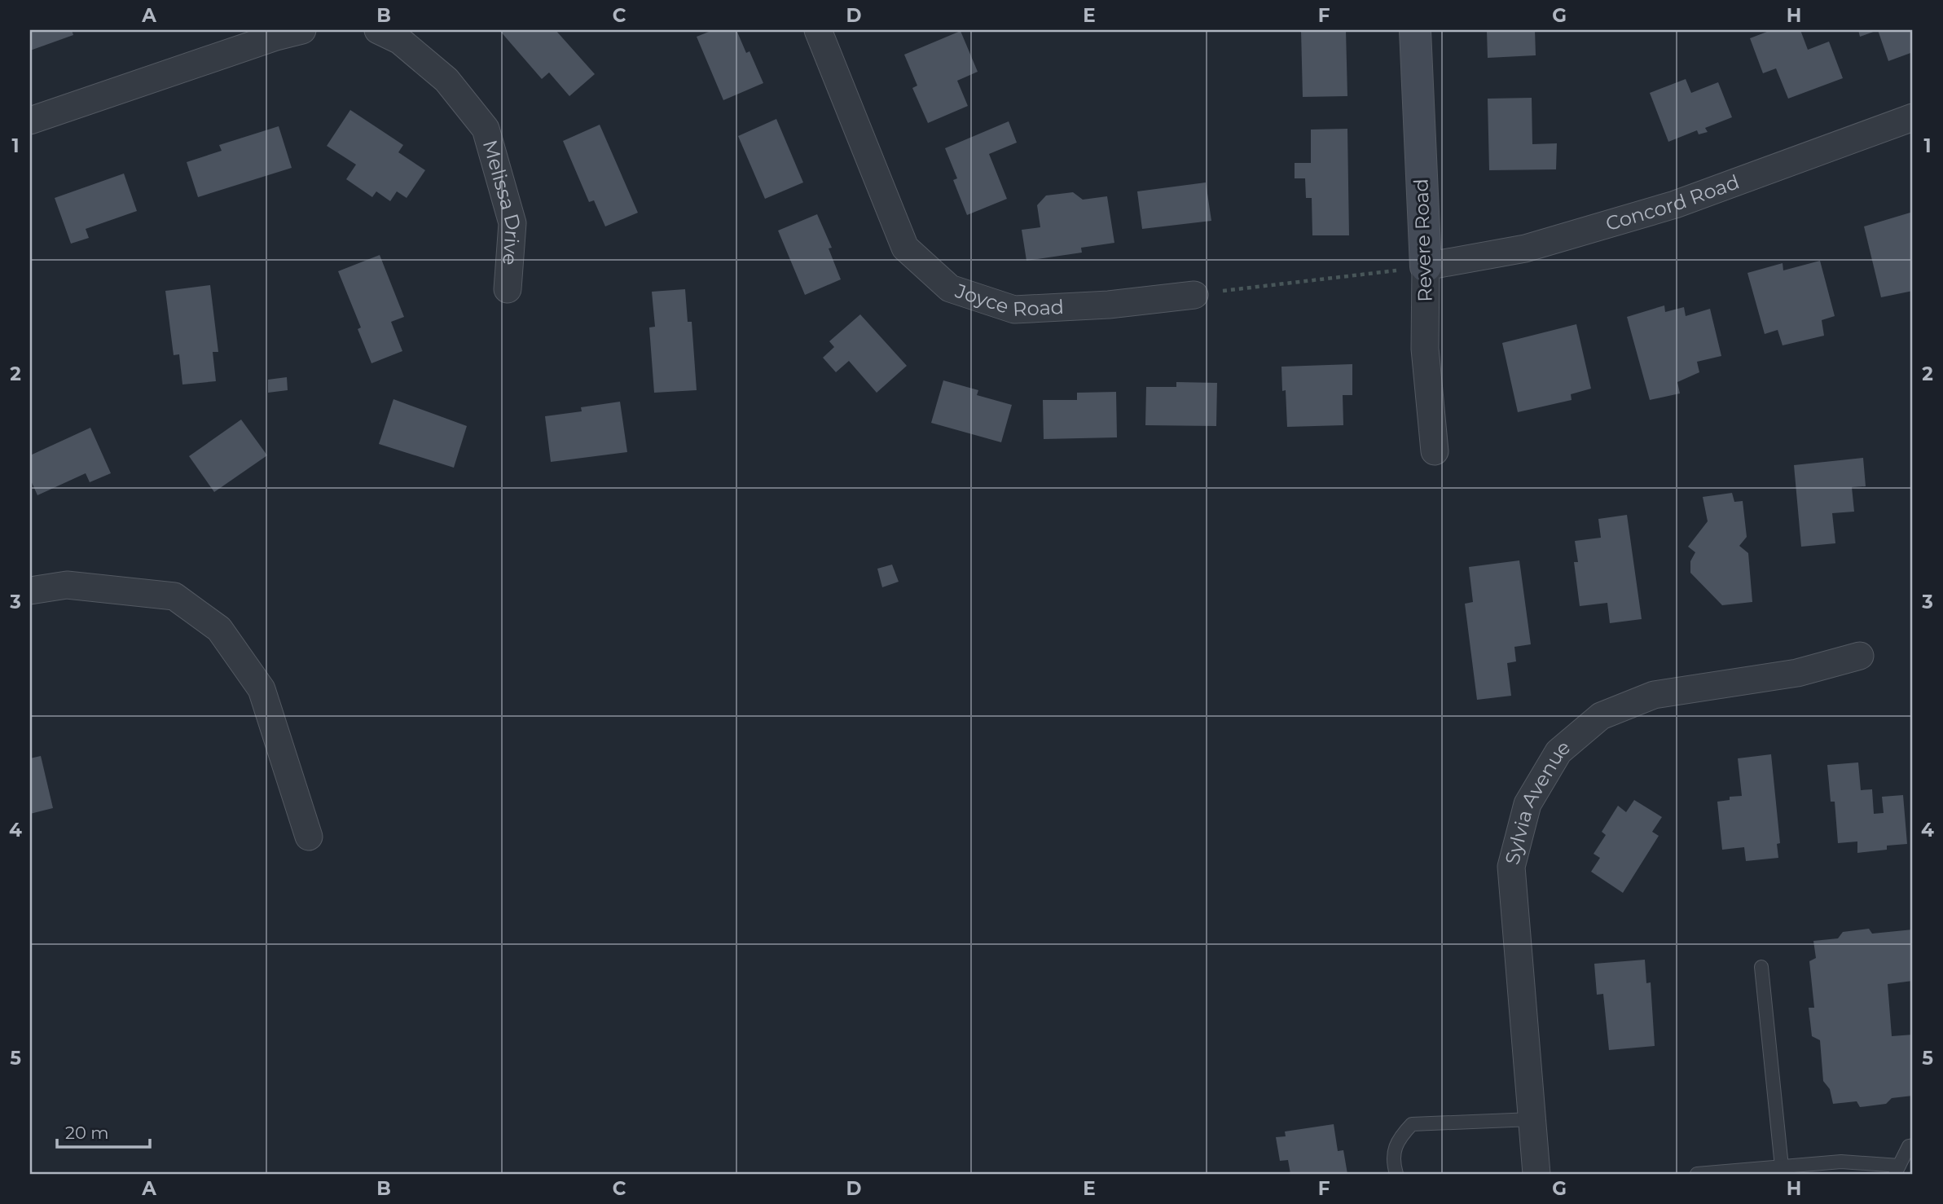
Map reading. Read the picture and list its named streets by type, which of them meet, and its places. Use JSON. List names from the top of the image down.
{
  "streets": {
    "street": [
      "Concord Road",
      "Melissa Drive",
      "Revere Road",
      "Joyce Road",
      "Sylvia Avenue"
    ]
  },
  "crossings": [
    ["Concord Road", "Revere Road"]
  ],
  "scale_bar": "20 m",
  "grid": {
    "columns": [
      "A",
      "B",
      "C",
      "D",
      "E",
      "F",
      "G",
      "H"
    ],
    "rows": [
      "1",
      "2",
      "3",
      "4",
      "5"
    ]
  }
}
